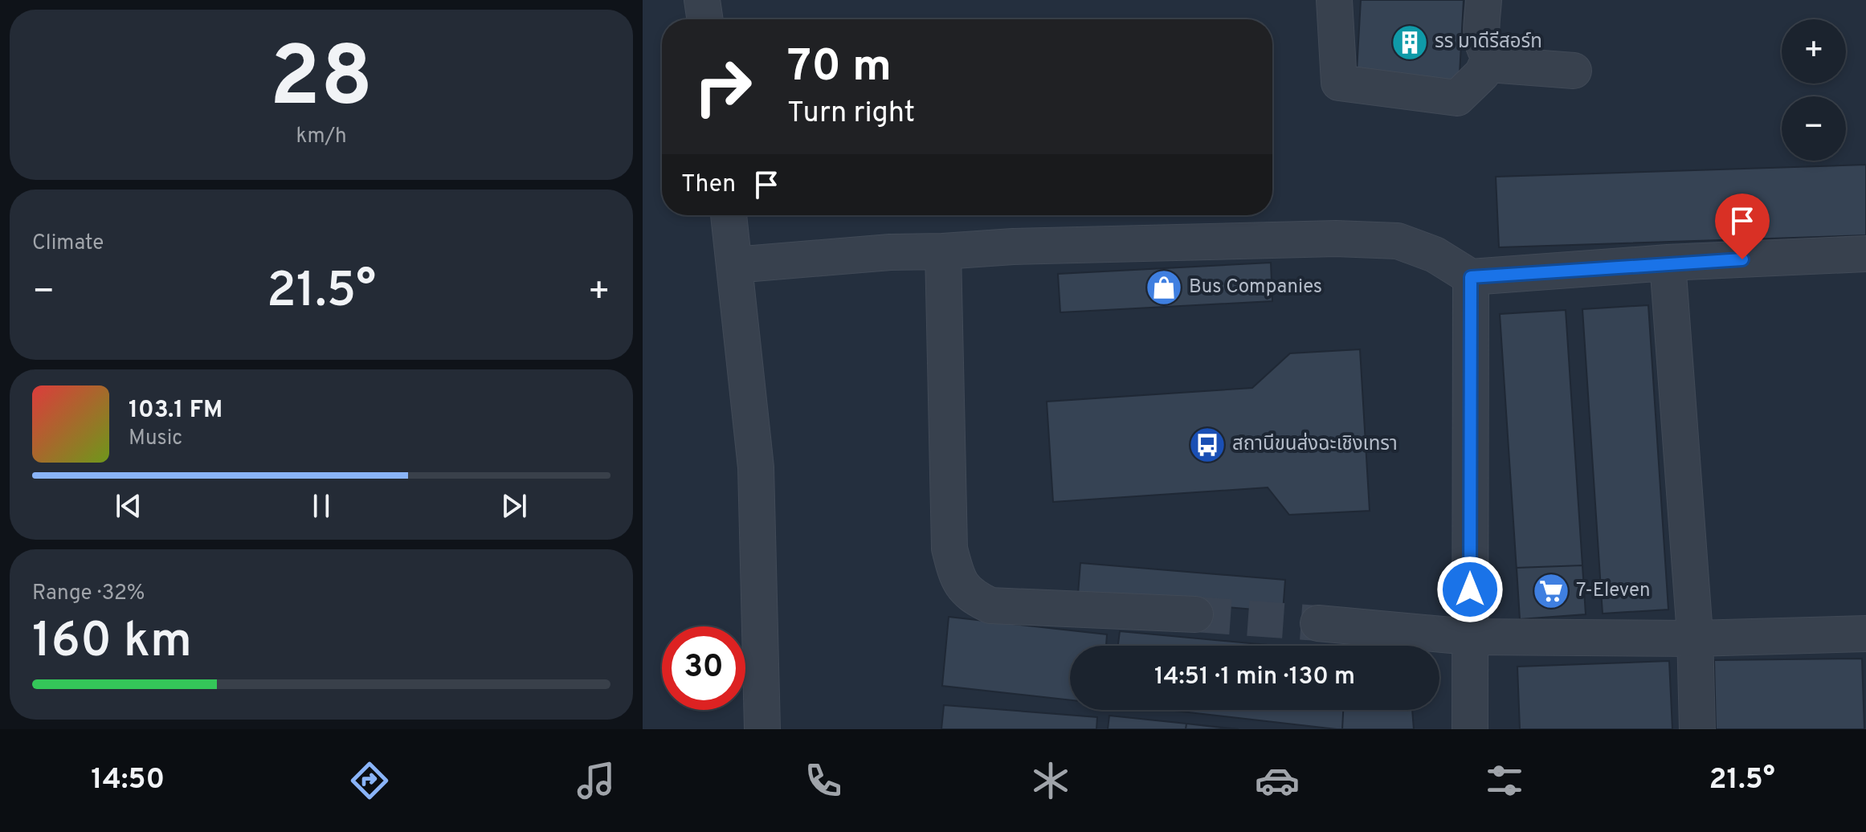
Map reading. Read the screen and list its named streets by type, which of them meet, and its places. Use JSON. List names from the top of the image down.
{
  "places": {
    "building": ["รร มาดีรีสอร์ท"],
    "shop": ["Bus Companies"],
    "bus stop": ["สถานีขนส่งฉะเชิงเทรา"],
    "supermarket": ["7-Eleven"]
  },
  "page": {
    "tile": [
      ["28", "km/h"],
      "Climate",
      ["Range · 32%", "160 km"]
    ],
    "map_buttons": ["+", "−"],
    "turn": ["70 m", "Turn right"],
    "then": "Then",
    "heat": ["−", "21.5°", "+"],
    "song": ["103.1 FM", "Music"],
    "limit": "30",
    "trip": "14:51 · 1 min · 130 m",
    "tabs": ["14:50", "21.5°"]
  }
}
